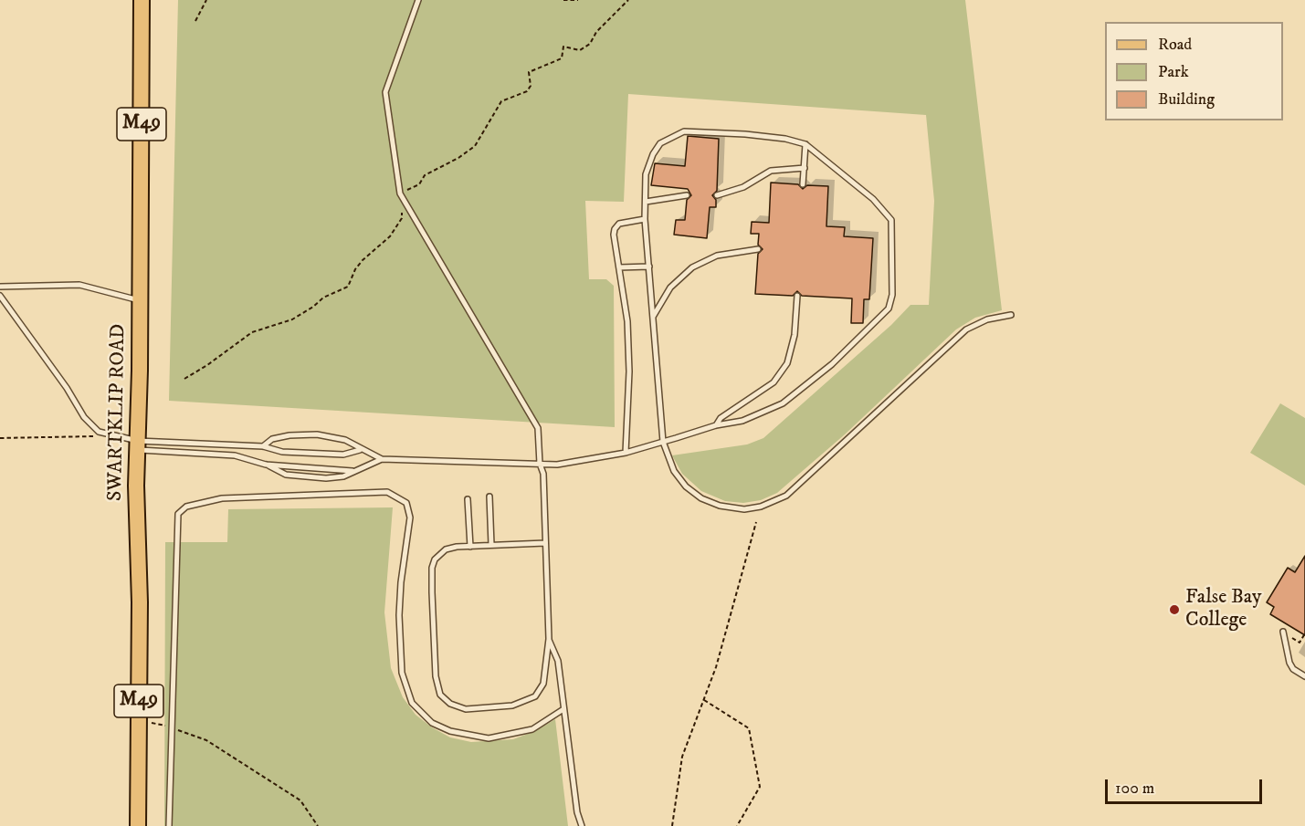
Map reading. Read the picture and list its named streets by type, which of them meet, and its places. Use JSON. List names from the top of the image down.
{
  "streets": {
    "main road": ["M49", "SWARTKLIP ROAD"]
  },
  "places": ["False Bay College"],
  "legend": ["Road", "Park", "Building"],
  "scale_bar": "100 m"
}
